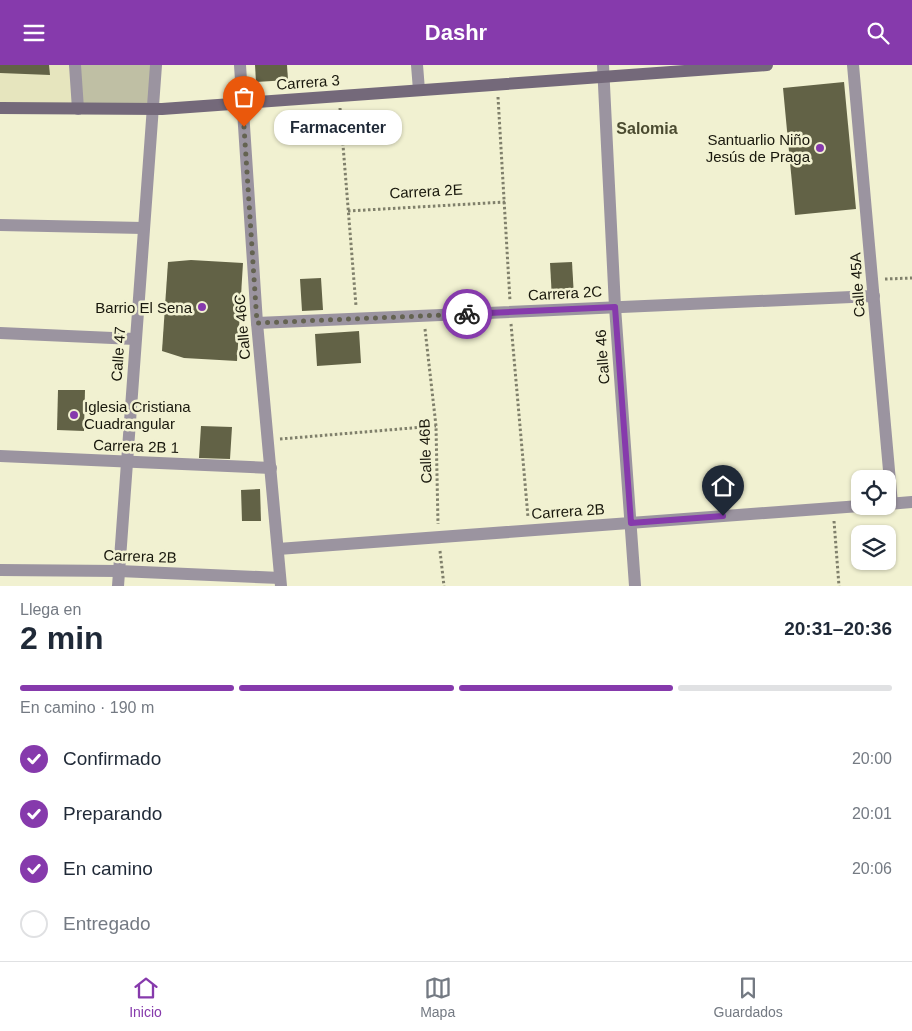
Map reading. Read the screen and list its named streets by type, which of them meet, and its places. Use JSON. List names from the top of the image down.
{
  "streets": {
    "street": [
      "Carrera 3",
      "Calle 45A",
      "Carrera 2C",
      "Calle 46C",
      "Calle 47",
      "Calle 46",
      "Carrera 2B 1",
      "Carrera 2B"
    ],
    "path": ["Carrera 2E", "Calle 46B"]
  },
  "crossings": [
    ["Carrera 3", "Calle 46C"],
    ["Carrera 3", "Calle 47"],
    ["Carrera 3", "Calle 46"],
    ["Calle 45A", "Carrera 2C"],
    ["Carrera 2C", "Calle 46C"],
    ["Carrera 2C", "Calle 46"],
    ["Carrera 2C", "Calle 46B"],
    ["Calle 46C", "Carrera 2B 1"],
    ["Calle 46C", "Carrera 2B"],
    ["Calle 47", "Carrera 2B 1"],
    ["Calle 47", "Carrera 2B"],
    ["Calle 46", "Carrera 2B"],
    ["Calle 46B", "Carrera 2B"]
  ],
  "districts": ["Salomia"],
  "places": [
    "Farmacenter",
    "Santuarlio Niño Jesús de Praga",
    "Barrio El Sena",
    "Iglesia Cristiana Cuadrangular"
  ],
  "page": {
    "header": "Dashr",
    "bubble": "Farmacenter",
    "heading": ["2 min", "Llega en", "20:31–20:36"],
    "bar": "En camino · 190 m",
    "list": [
      ["Confirmado", "20:00"],
      ["Preparando", "20:01"],
      ["En camino", "20:06"],
      "Entregado"
    ],
    "tabs": ["Inicio", "Mapa", "Guardados"]
  }
}
